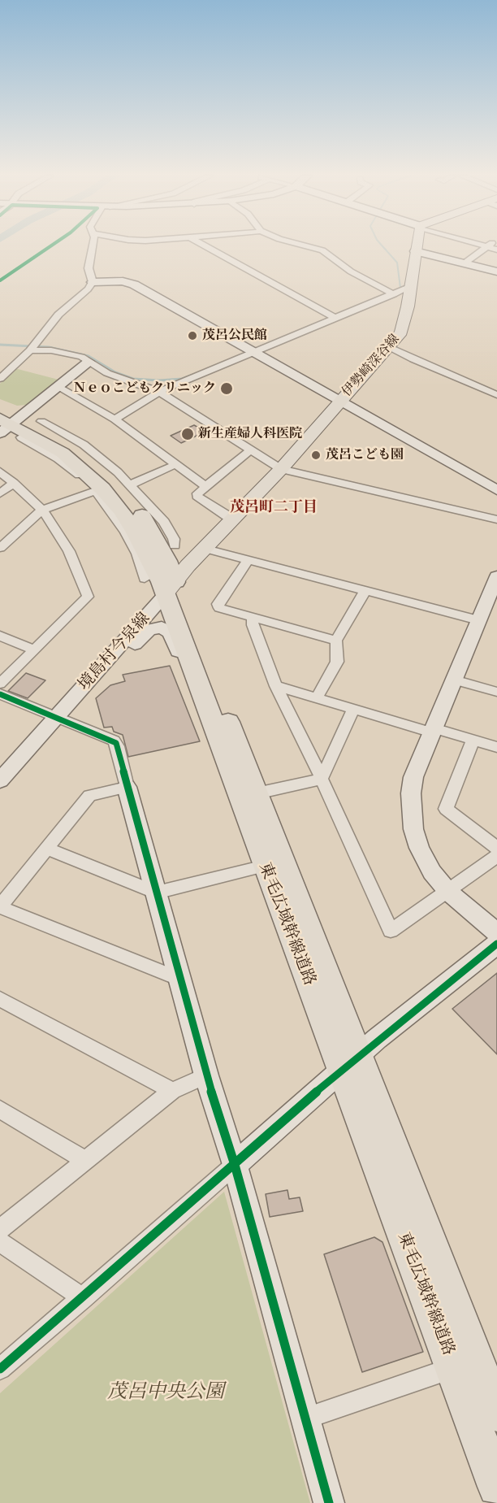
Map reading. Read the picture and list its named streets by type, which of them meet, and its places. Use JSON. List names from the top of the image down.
{
  "streets": {
    "highway": ["東毛広域幹線道路"],
    "main road": ["伊勢崎深谷線"],
    "street": ["境島村今泉線"]
  },
  "crossings": [
    ["伊勢崎深谷線", "境島村今泉線"],
    ["伊勢崎深谷線", "東毛広域幹線道路"],
    ["境島村今泉線", "東毛広域幹線道路"]
  ],
  "districts": ["茂呂町二丁目"],
  "parks": ["茂呂中央公園"],
  "places": [
    "茂呂公民館",
    "Ｎｅｏこどもクリニック",
    "新生産婦人科医院",
    "茂呂こども園"
  ]
}
